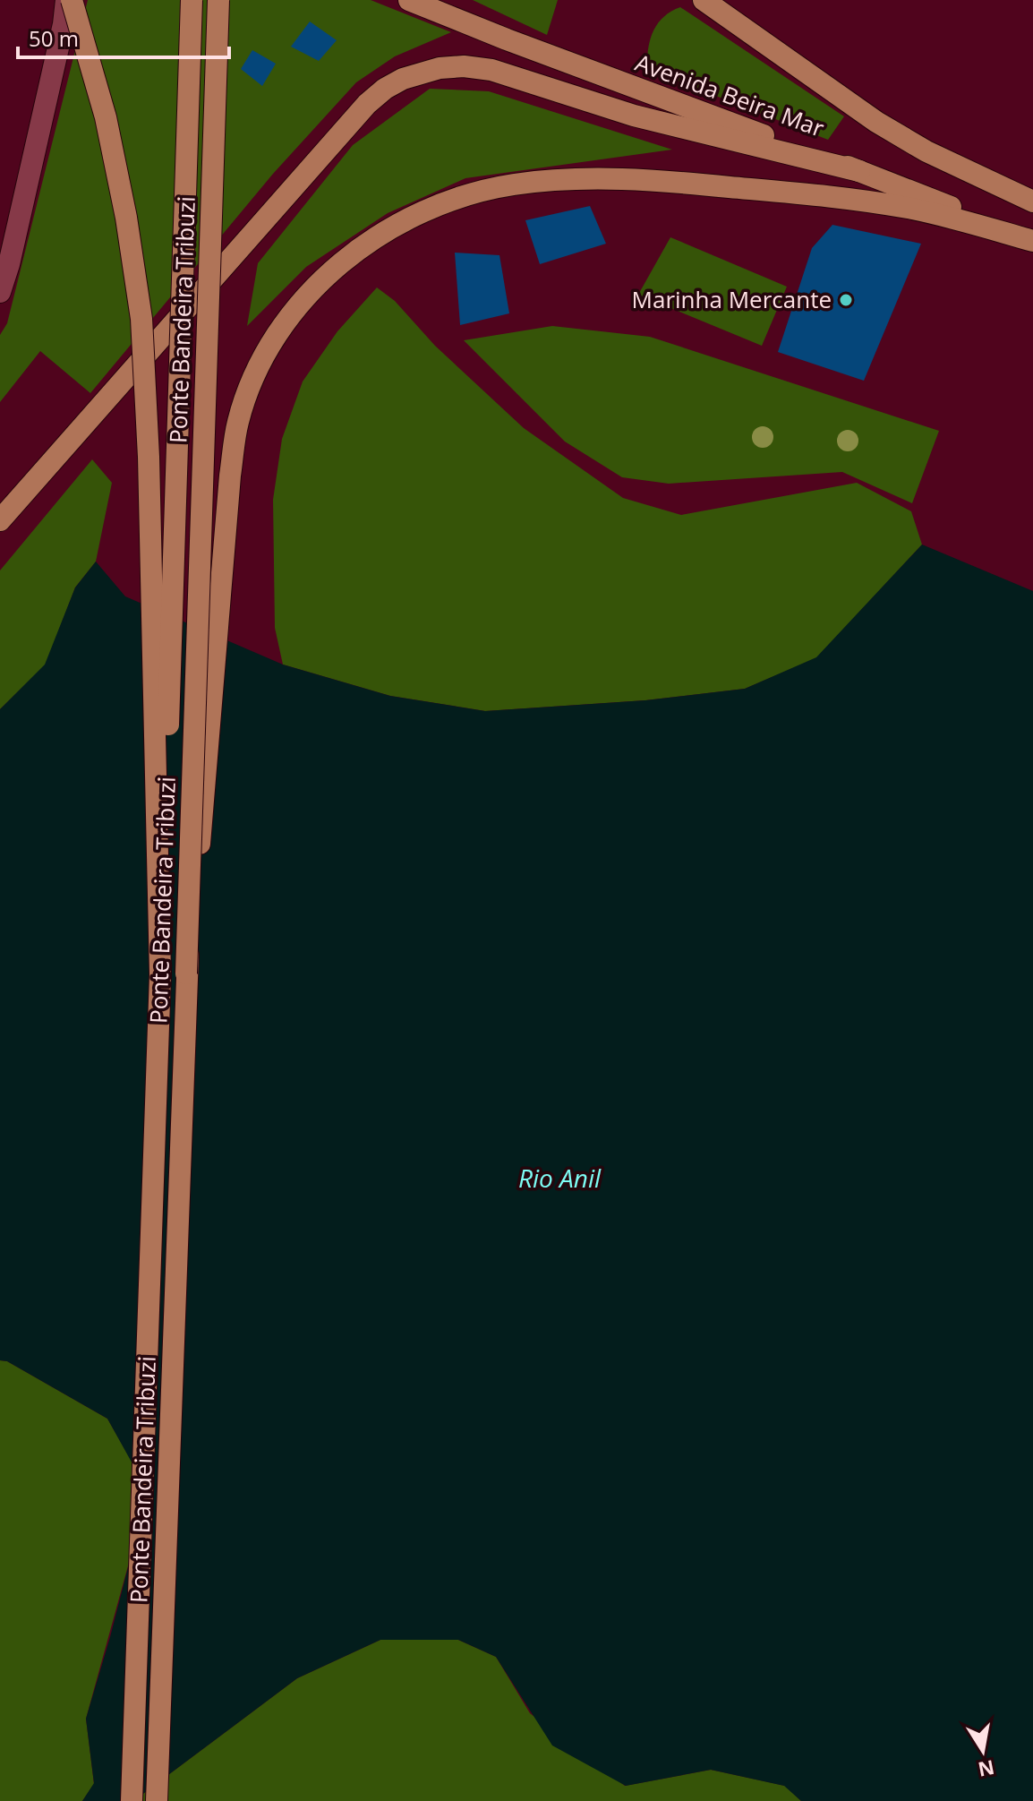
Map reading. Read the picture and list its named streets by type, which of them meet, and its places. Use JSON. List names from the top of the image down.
{
  "streets": {
    "main road": ["Avenida Beira Mar", "Ponte Bandeira Tribuzi"]
  },
  "water": ["Rio Anil"],
  "places": ["Marinha Mercante"],
  "scale_bar": "50 m",
  "north": "bottom"
}
